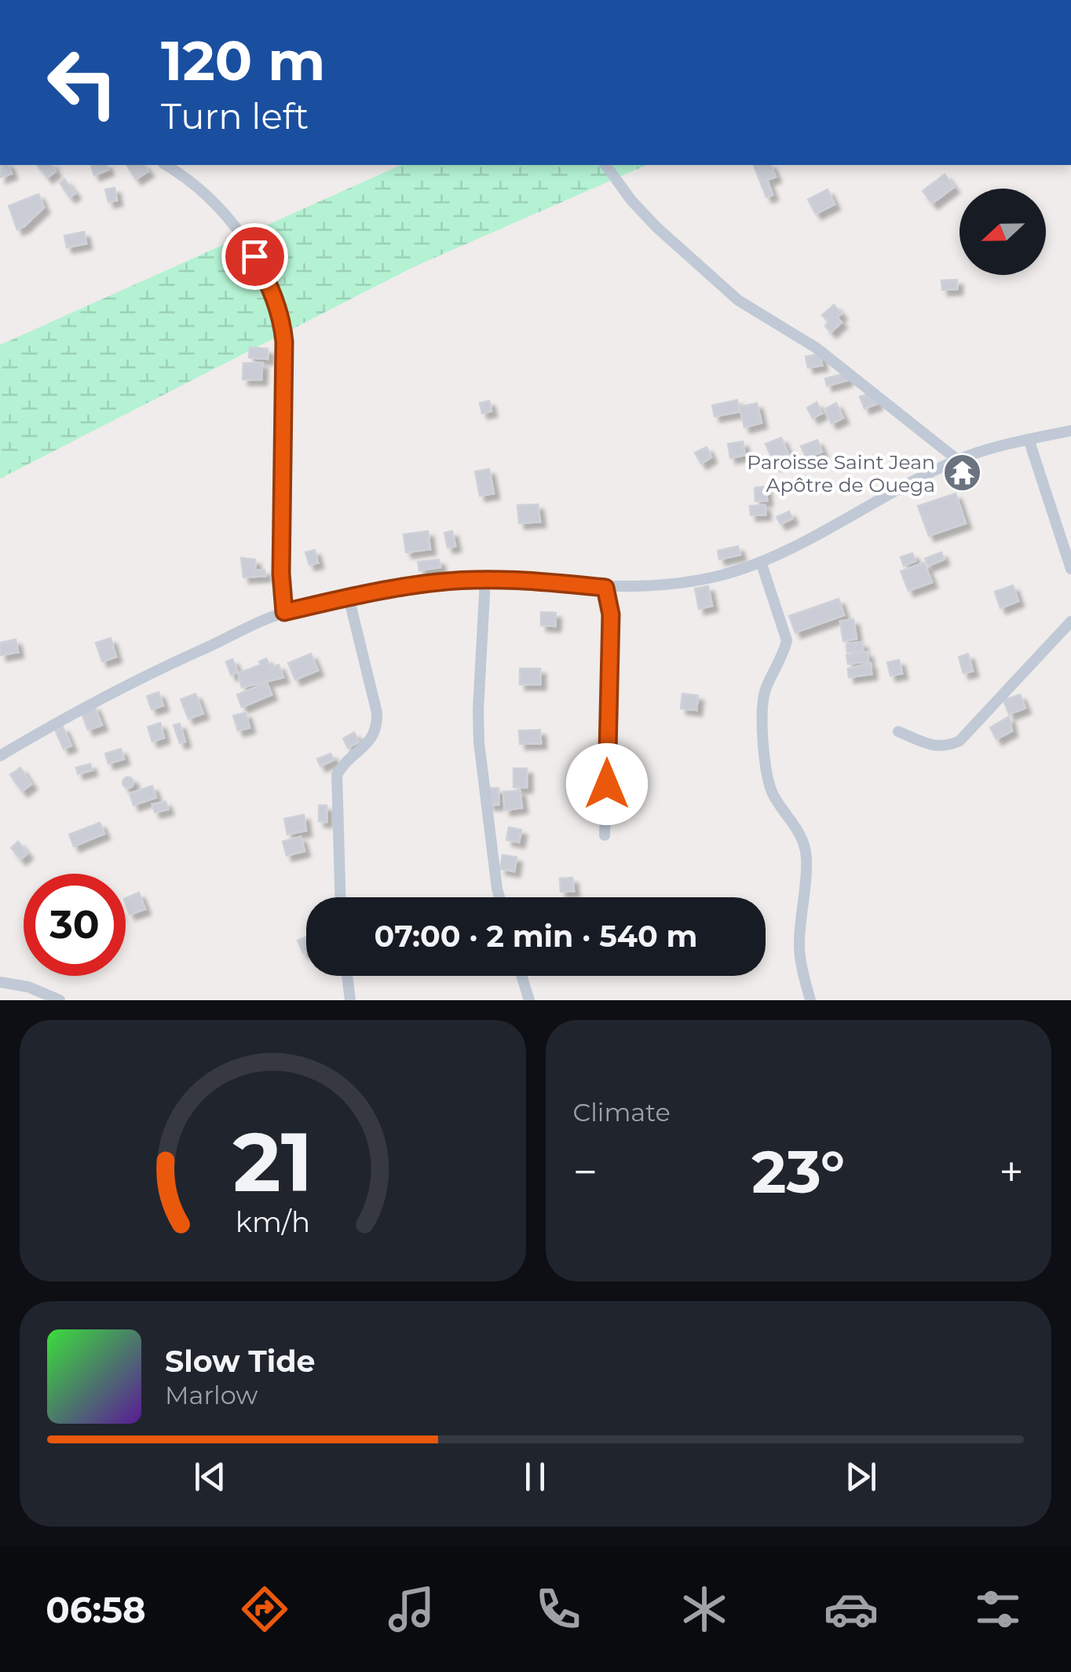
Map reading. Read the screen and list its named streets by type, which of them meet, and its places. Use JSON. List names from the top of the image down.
{
  "places": {
    "temple": ["Paroisse Saint Jean Apôtre de Ouega"]
  },
  "north": "left",
  "page": {
    "turn": ["120 m", "Turn left"],
    "limit": "30",
    "trip": "07:00 · 2 min · 540 m",
    "tile": "Climate",
    "heat": ["−", "23°", "+"],
    "song": ["Slow Tide", "Marlow"],
    "tabs": "06:58",
    "gauge": ["21", "km/h"]
  }
}
